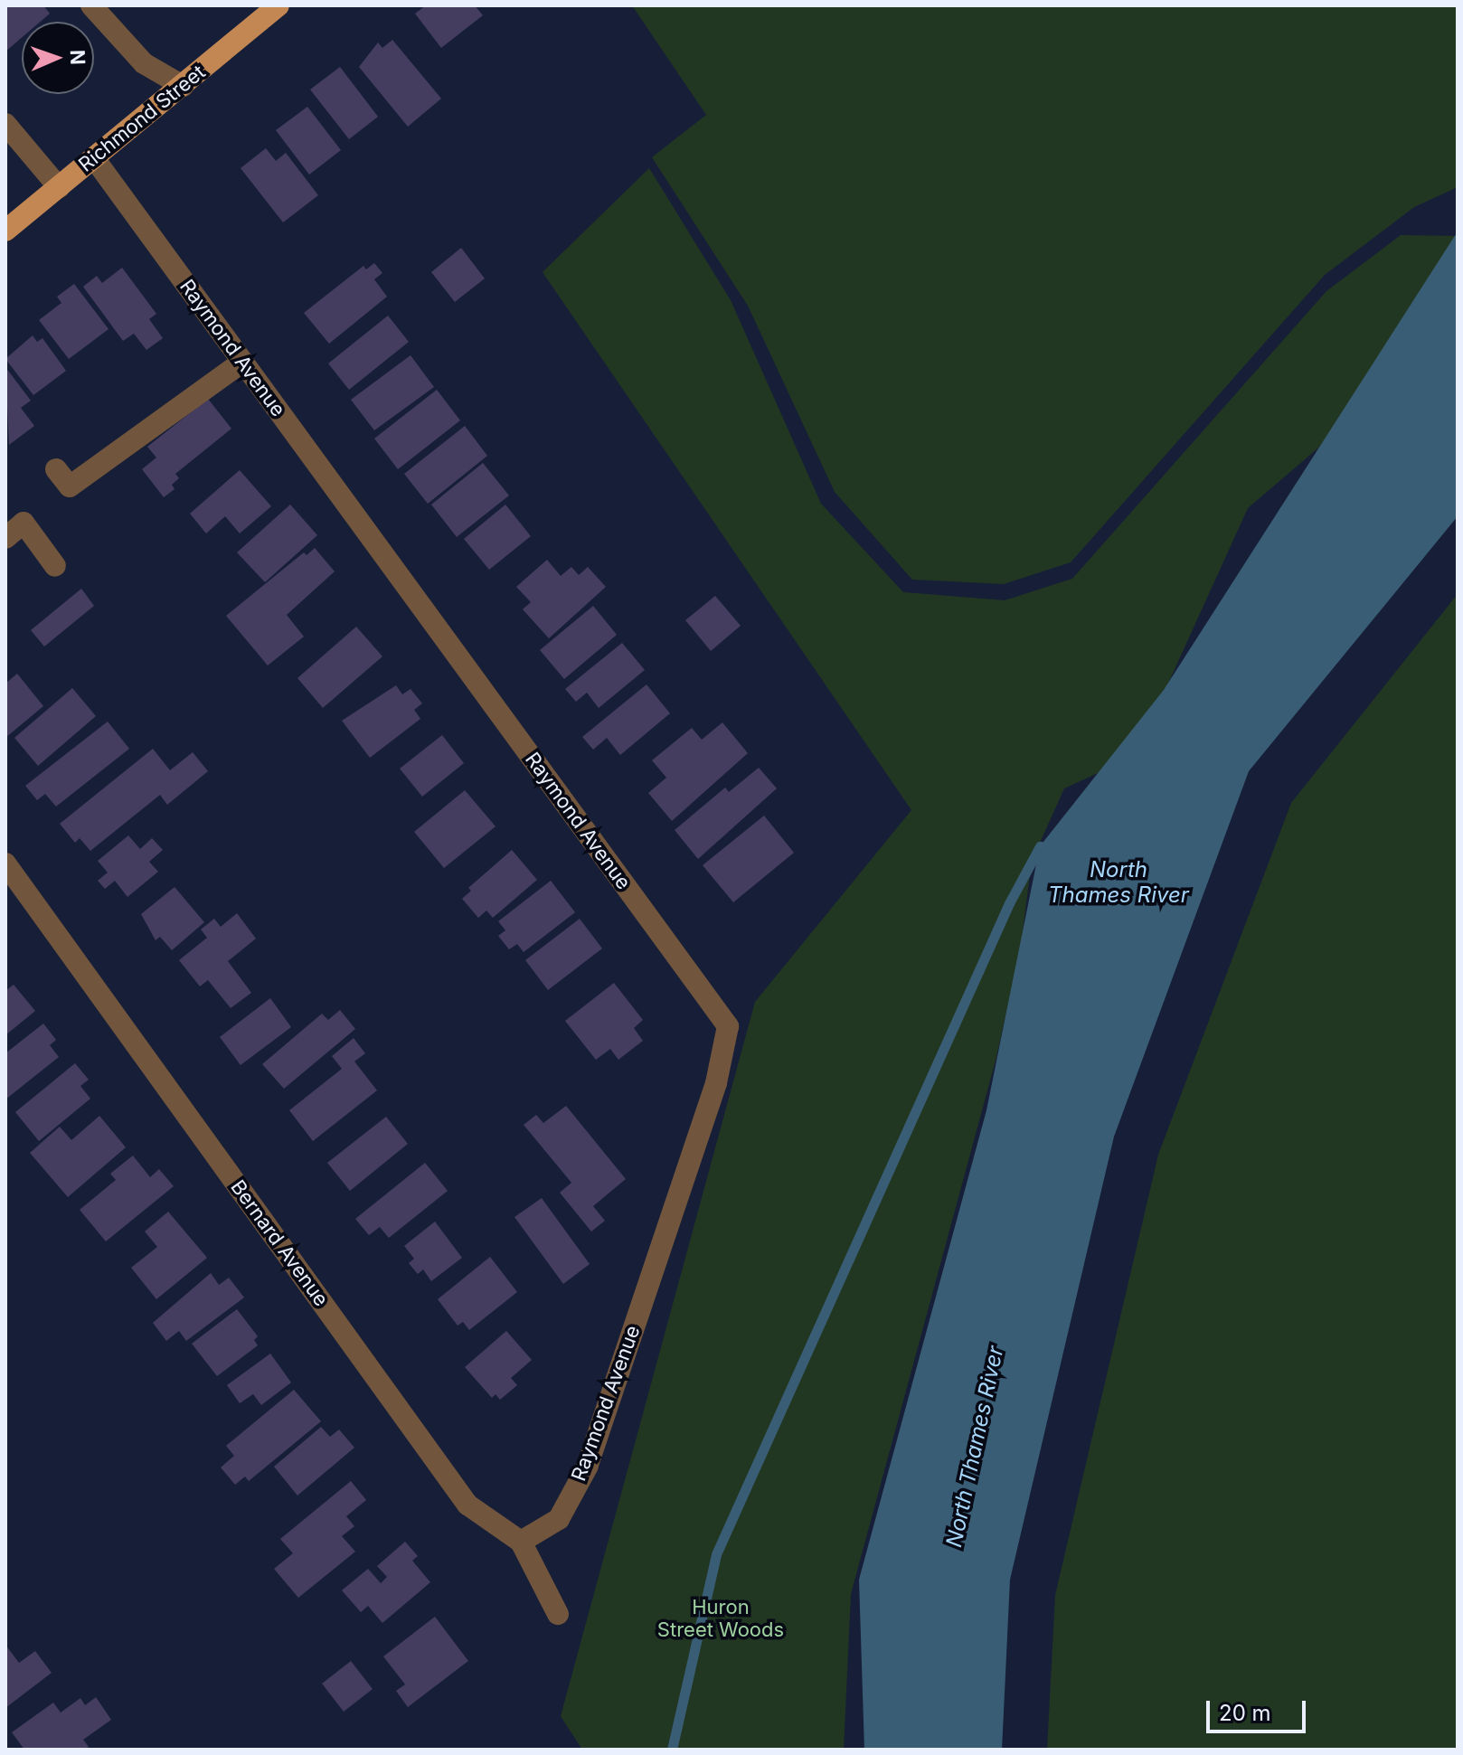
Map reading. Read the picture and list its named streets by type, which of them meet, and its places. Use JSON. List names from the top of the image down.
{
  "streets": {
    "main road": ["Richmond Street"],
    "street": ["Raymond Avenue", "Bernard Avenue"]
  },
  "crossings": [
    ["Richmond Street", "Raymond Avenue"],
    ["Raymond Avenue", "Bernard Avenue"]
  ],
  "water": ["North Thames River"],
  "parks": ["Huron Street Woods"],
  "scale_bar": "20 m",
  "north": "right"
}
